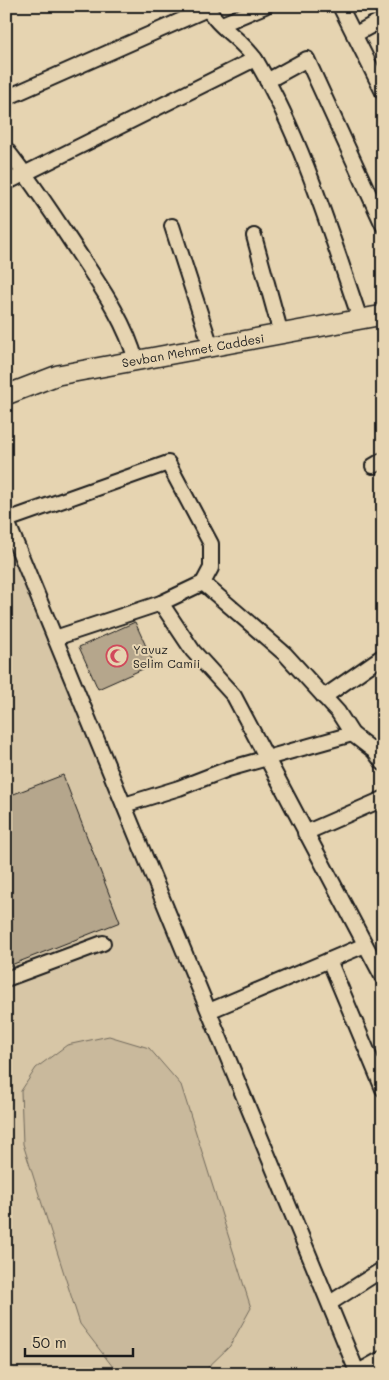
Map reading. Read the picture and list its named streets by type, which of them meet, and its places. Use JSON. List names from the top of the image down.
{
  "streets": {
    "main road": ["Sevban Mehmet Caddesi"]
  },
  "places": {
    "mosque": ["Yavuz Selim Camii"]
  },
  "scale_bar": "50 m"
}
